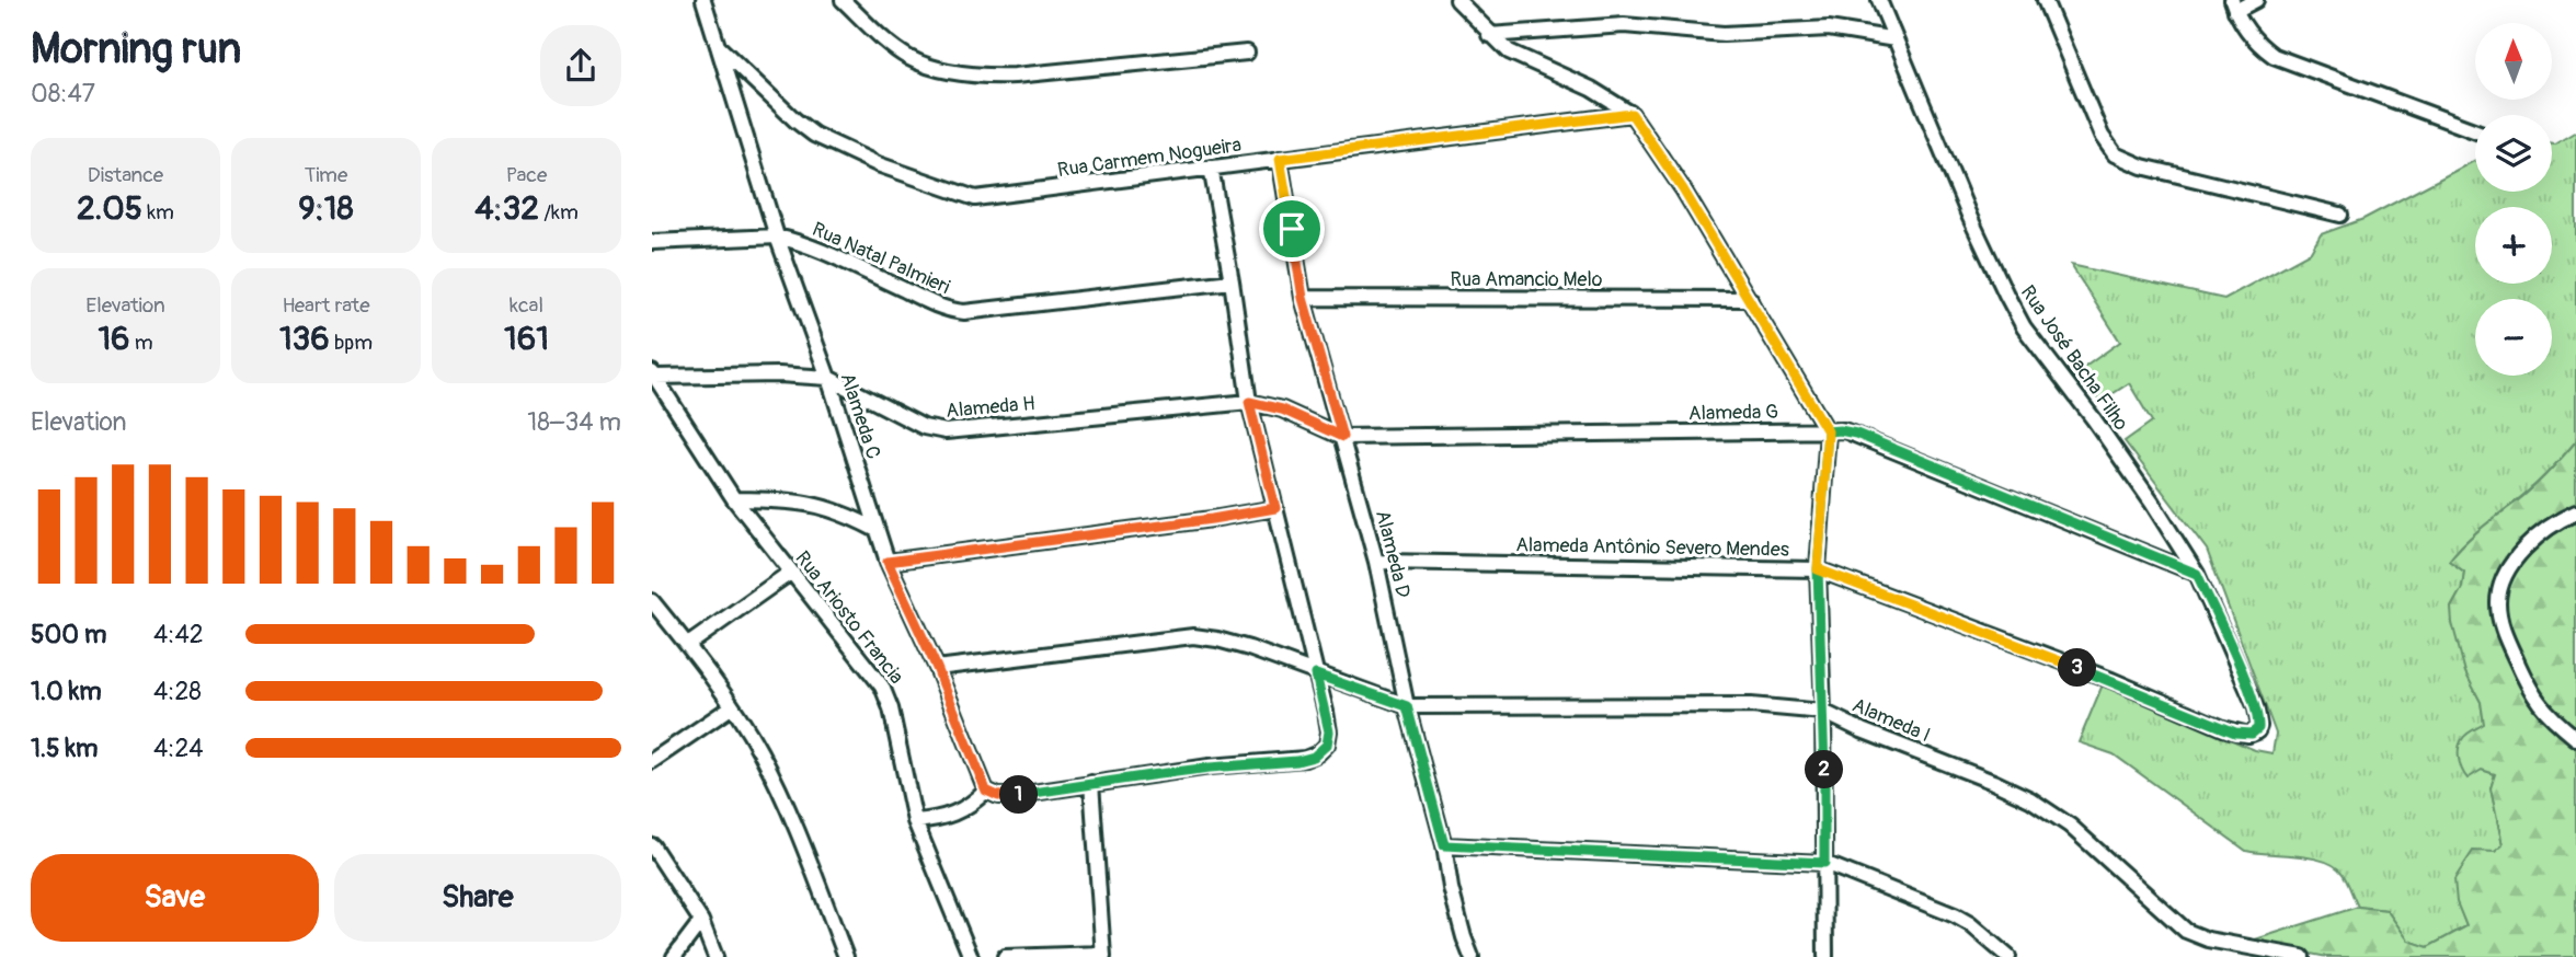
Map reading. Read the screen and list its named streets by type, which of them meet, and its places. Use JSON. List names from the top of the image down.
{
  "streets": {
    "street": [
      "Rua Carmem Nogueira",
      "Rua Natal Palmieri",
      "Rua Amancio Melo",
      "Rua José Bacha Filho",
      "Alameda H",
      "Alameda G",
      "Alameda C",
      "Alameda Antônio Severo Mendes",
      "Alameda D",
      "Rua Ariosto Francia",
      "Alameda I"
    ]
  },
  "crossings": [
    ["Rua Carmem Nogueira", "Alameda C"],
    ["Rua Carmem Nogueira", "Alameda D"],
    ["Rua Natal Palmieri", "Alameda C"],
    ["Rua Amancio Melo", "Alameda D"],
    ["Rua José Bacha Filho", "Alameda G"],
    ["Rua José Bacha Filho", "Alameda Antônio Severo Mendes"],
    ["Alameda H", "Alameda G"],
    ["Alameda H", "Alameda C"],
    ["Alameda H", "Rua Ariosto Francia"],
    ["Alameda G", "Alameda D"],
    ["Alameda C", "Alameda I"],
    ["Alameda Antônio Severo Mendes", "Alameda D"],
    ["Alameda D", "Alameda I"]
  ],
  "north": "top",
  "page": {
    "heading": ["Morning run", "08:47"],
    "map_buttons": ["+", "−"],
    "stats": [
      ["Distance", "2.05 km"],
      ["Time", "9:18"],
      ["Pace", "4:32 /km"],
      ["Elevation", "16 m"],
      ["Heart rate", "136 bpm"],
      ["kcal", "161"]
    ],
    "chart": ["Elevation", "18–34 m"],
    "list": [
      {
        "name": "500 m",
        "note": "4:42"
      },
      {
        "name": "1.0 km",
        "note": "4:28"
      },
      {
        "name": "1.5 km",
        "note": "4:24"
      }
    ],
    "pins": ["3", "2", "1"],
    "buttons": ["Save", "Share"]
  }
}
